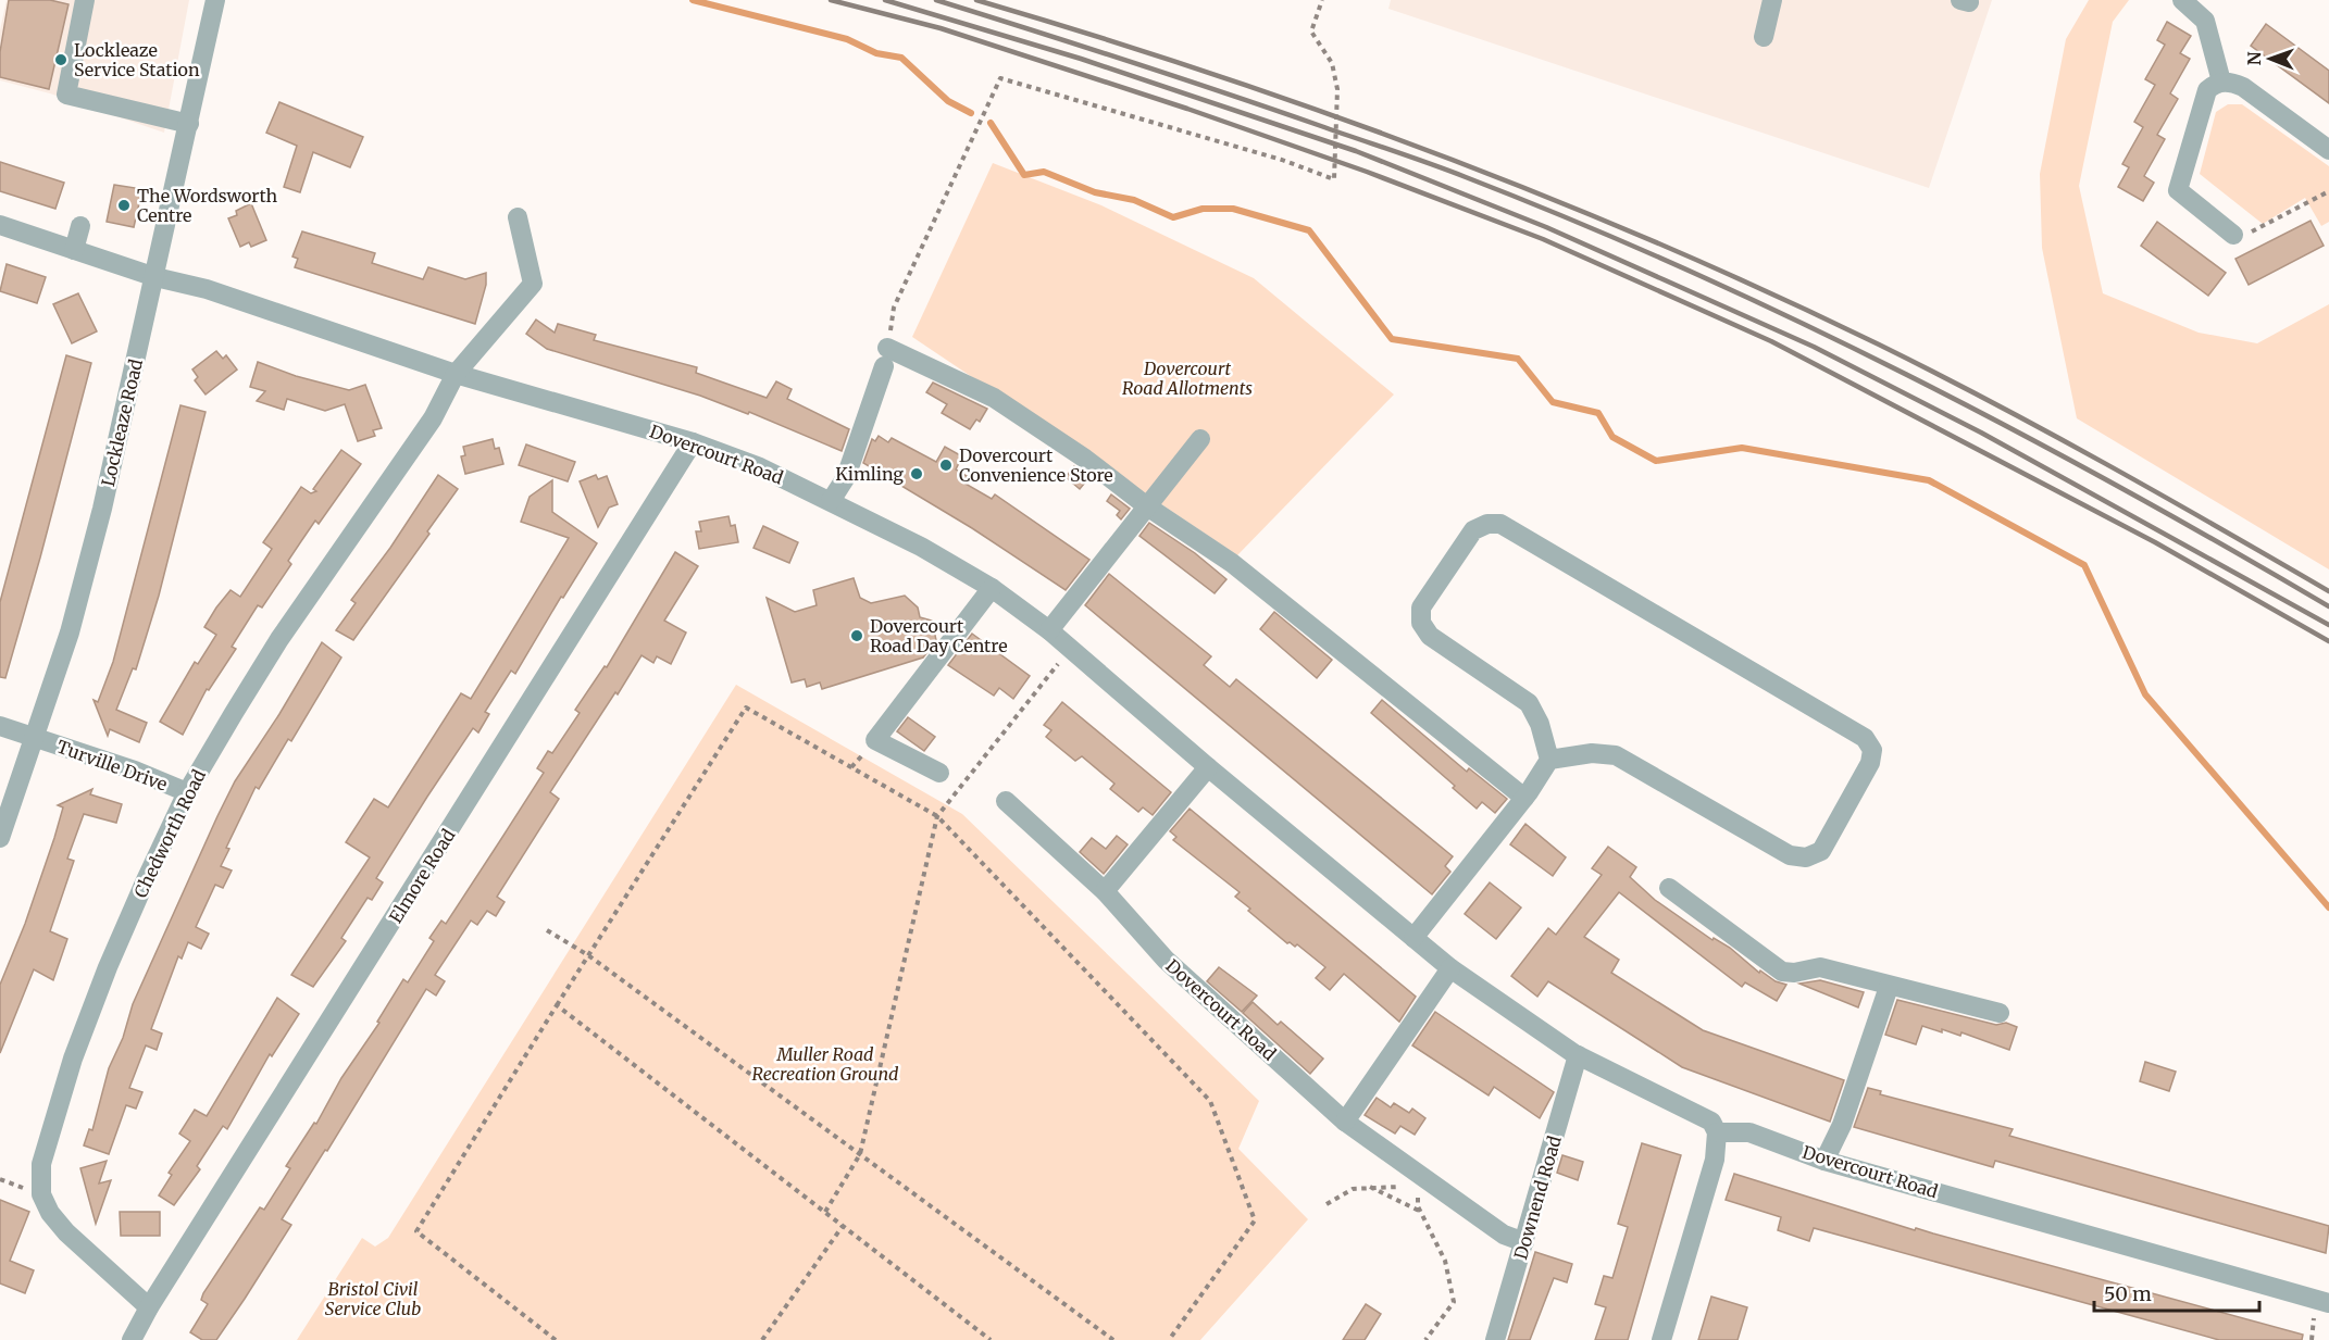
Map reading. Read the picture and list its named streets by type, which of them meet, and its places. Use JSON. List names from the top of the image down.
{
  "streets": {
    "street": [
      "Lockleaze Road",
      "Dovercourt Road",
      "Turville Drive",
      "Chedworth Road",
      "Elmore Road",
      "Downend Road"
    ]
  },
  "crossings": [
    ["Lockleaze Road", "Dovercourt Road"],
    ["Lockleaze Road", "Turville Drive"],
    ["Dovercourt Road", "Chedworth Road"],
    ["Dovercourt Road", "Elmore Road"],
    ["Dovercourt Road", "Downend Road"],
    ["Turville Drive", "Chedworth Road"],
    ["Chedworth Road", "Elmore Road"]
  ],
  "parks": ["Dovercourt Road Allotments", "Muller Road Recreation Ground", "Bristol Civil Service Club"],
  "places": [
    "Lockleaze Service Station",
    "The Wordsworth Centre",
    "Dovercourt Convenience Store",
    "Kimling",
    "Dovercourt Road Day Centre"
  ],
  "scale_bar": "50 m",
  "north": "left"
}
